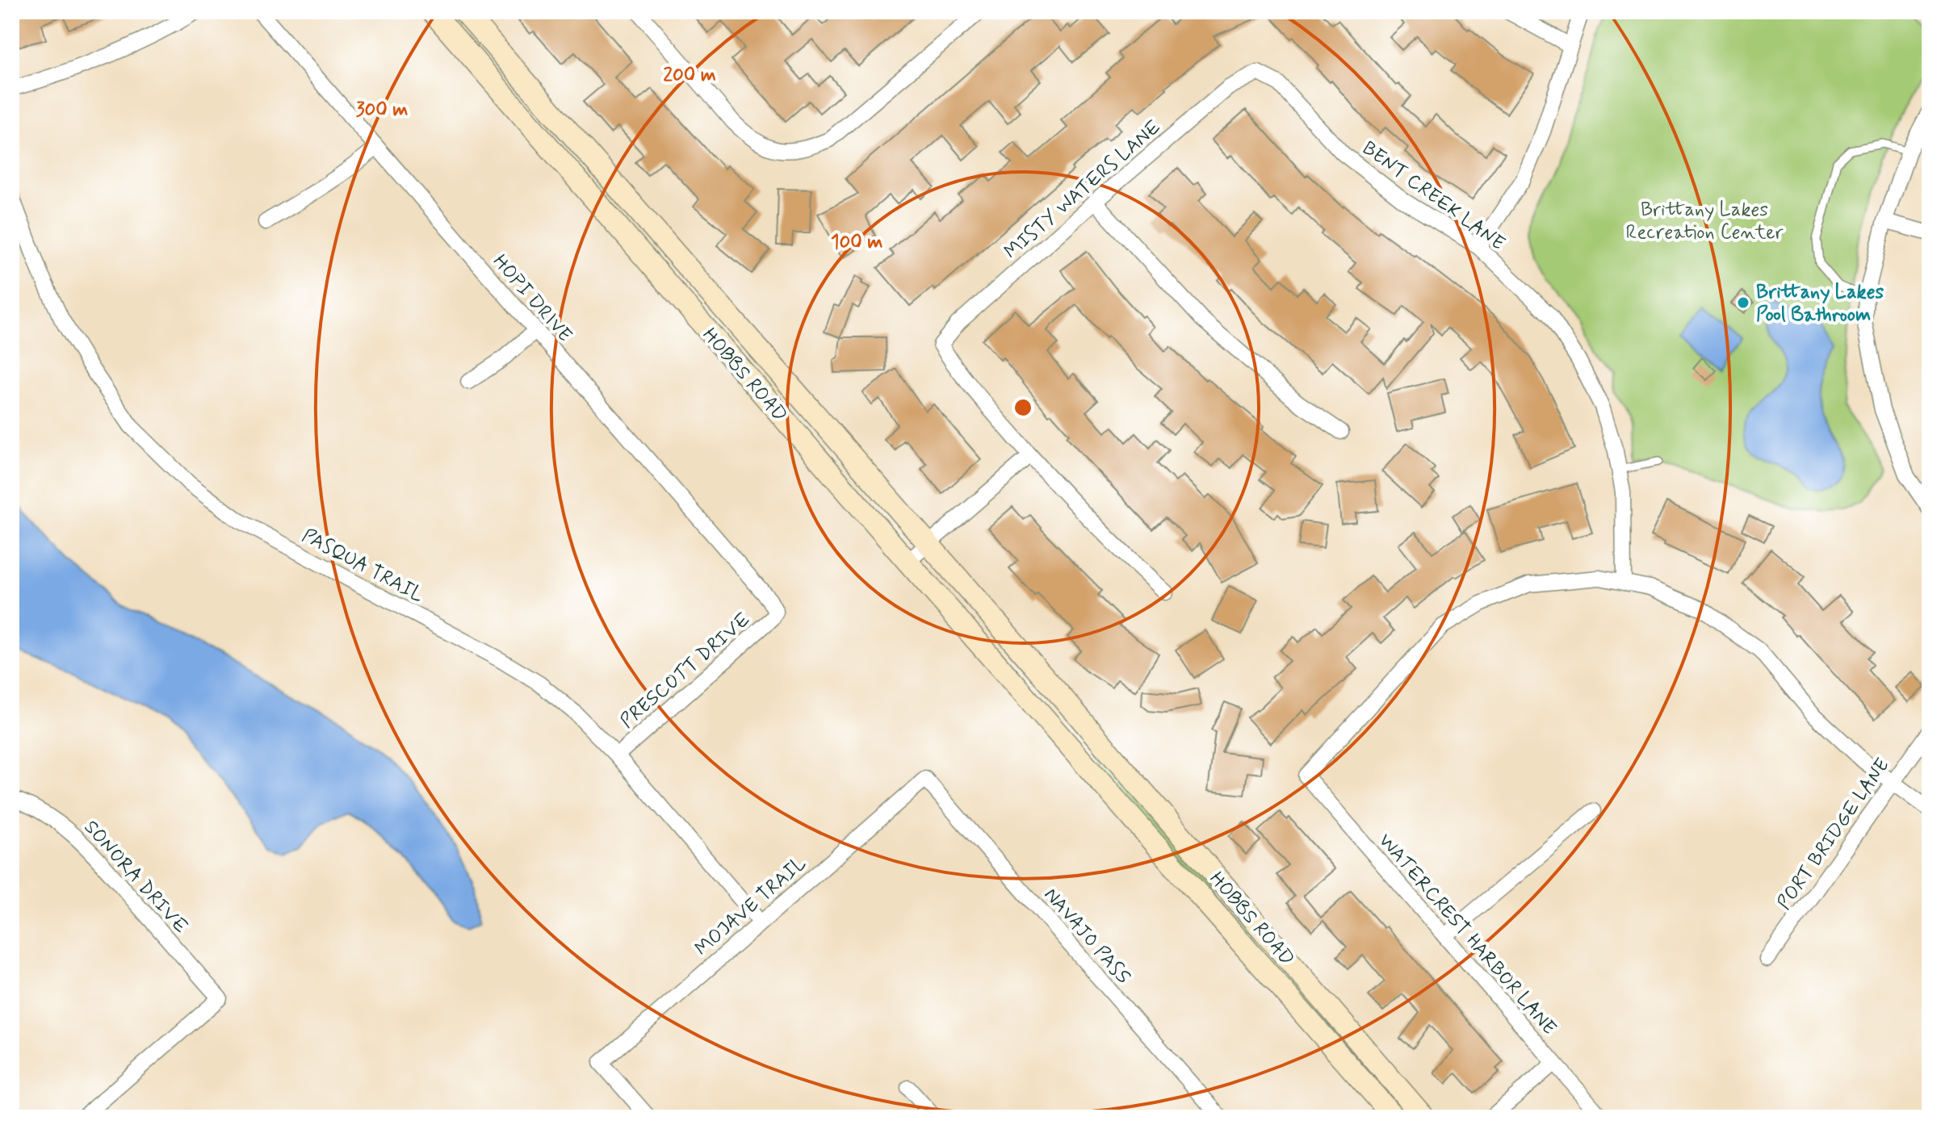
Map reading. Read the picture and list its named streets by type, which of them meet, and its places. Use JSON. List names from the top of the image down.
{
  "streets": {
    "street": [
      "MISTY WATERS LANE",
      "BENT CREEK LANE",
      "HOPI DRIVE",
      "HOBBS ROAD",
      "PASQUA TRAIL",
      "PRESCOTT DRIVE",
      "PORT BRIDGE LANE",
      "SONORA DRIVE",
      "MOJAVE TRAIL",
      "WATERCREST HARBOR LANE",
      "NAVAJO PASS"
    ]
  },
  "crossings": [
    ["MISTY WATERS LANE", "BENT CREEK LANE"],
    ["BENT CREEK LANE", "WATERCREST HARBOR LANE"],
    ["HOPI DRIVE", "PRESCOTT DRIVE"],
    ["PASQUA TRAIL", "PRESCOTT DRIVE"],
    ["PASQUA TRAIL", "MOJAVE TRAIL"],
    ["MOJAVE TRAIL", "NAVAJO PASS"]
  ],
  "parks": ["Brittany Lakes Recreation Center"],
  "places": ["Brittany Lakes Pool Bathroom"],
  "rings": ["200 m", "300 m", "100 m"]
}
